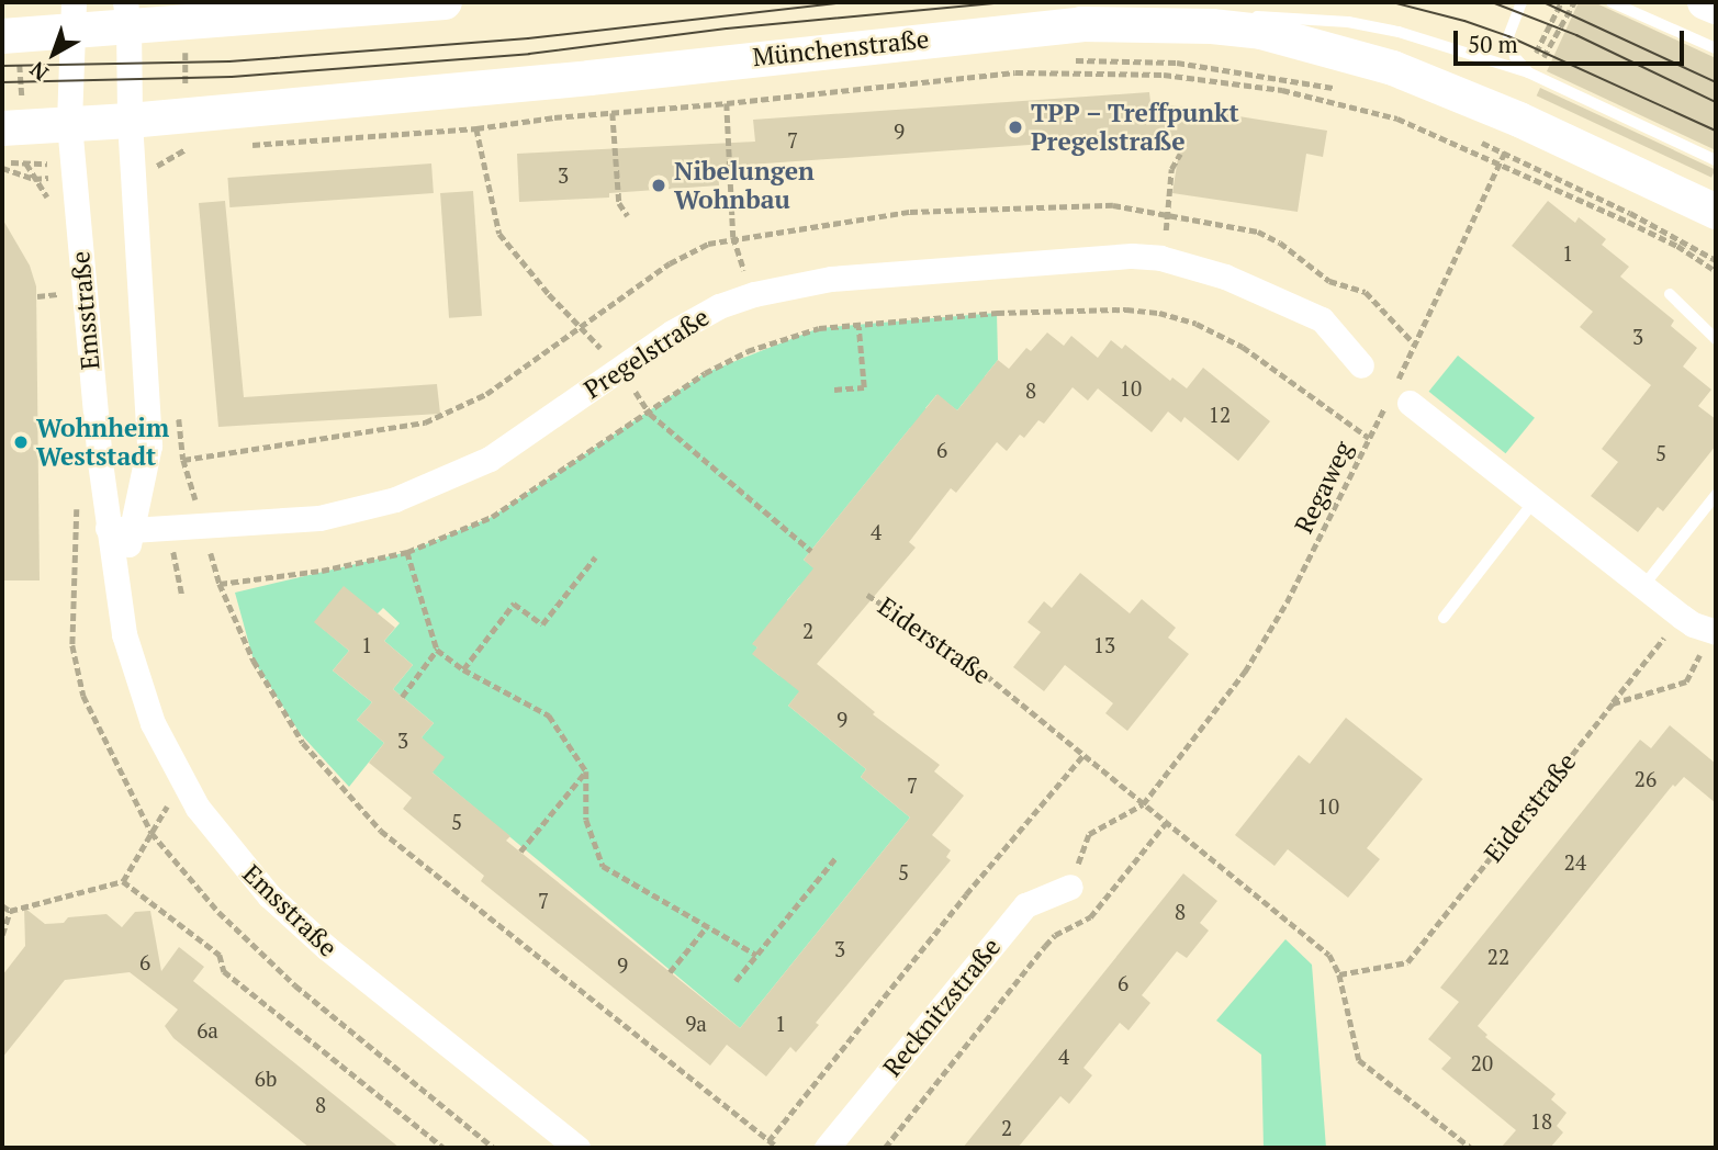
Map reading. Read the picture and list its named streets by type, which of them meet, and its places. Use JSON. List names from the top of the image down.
{
  "streets": {
    "main road": ["Münchenstraße"],
    "street": ["Emsstraße", "Pregelstraße", "Recknitzstraße"],
    "path": ["Regaweg", "Eiderstraße"]
  },
  "crossings": [
    ["Münchenstraße", "Emsstraße"],
    ["Emsstraße", "Pregelstraße"],
    ["Regaweg", "Eiderstraße"]
  ],
  "places": ["TPP – Treffpunkt Pregelstraße", "Nibelungen Wohnbau", "Wohnheim Weststadt"],
  "house_numbers": [
    "9",
    "7",
    "3",
    "1",
    "3",
    "10",
    "8",
    "12",
    "6",
    "5",
    "4",
    "2",
    "1",
    "13",
    "9",
    "3",
    "26",
    "7",
    "10",
    "5",
    "24",
    "5",
    "7",
    "8",
    "3",
    "22",
    "6",
    "9",
    "6",
    "9a",
    "1",
    "6a",
    "4",
    "20",
    "6b",
    "8",
    "18",
    "2"
  ],
  "scale_bar": "50 m",
  "north": "bottom left"
}
